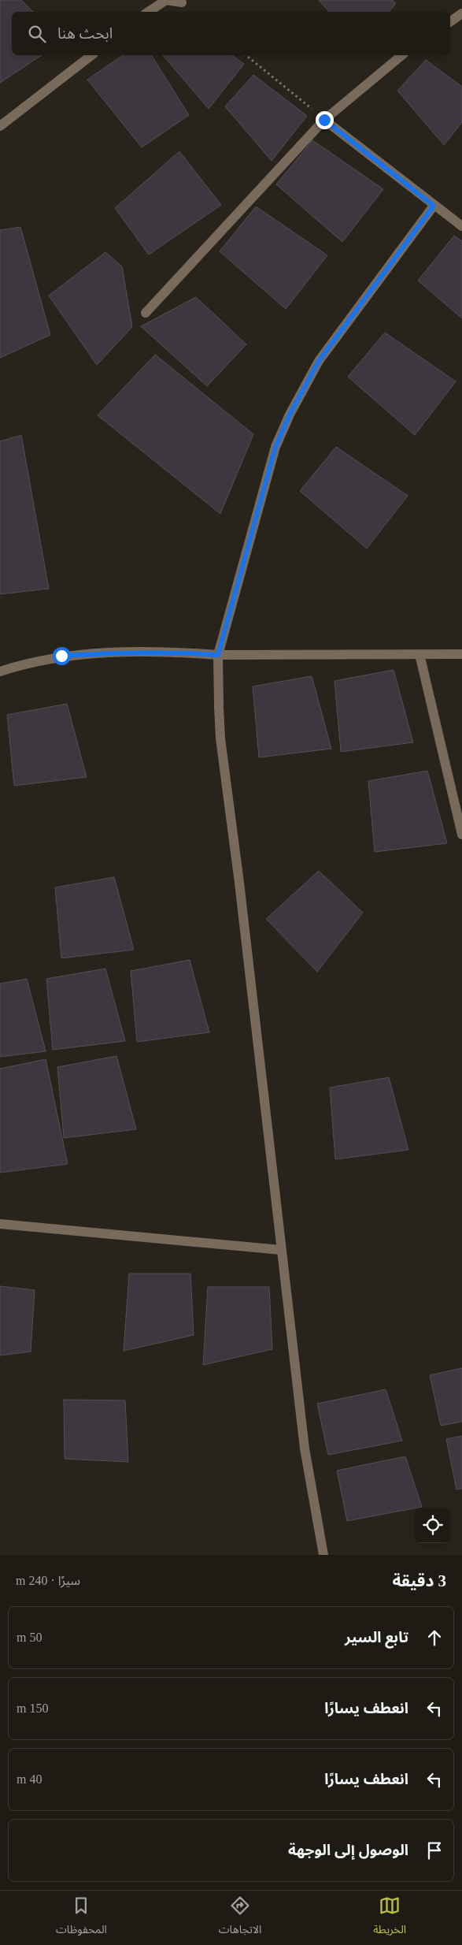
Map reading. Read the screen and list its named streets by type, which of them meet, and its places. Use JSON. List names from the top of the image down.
{
  "page": {
    "search": "ابحث هنا",
    "heading": ["3 دقيقة", "سيرًا · 240 m"],
    "list": [
      ["تابع السير", "50 m"],
      ["انعطف يسارًا", "150 m"],
      ["انعطف يسارًا", "40 m"],
      "الوصول إلى الوجهة"
    ],
    "nav": ["الخريطة", "الاتجاهات", "المحفوظات"]
  }
}
